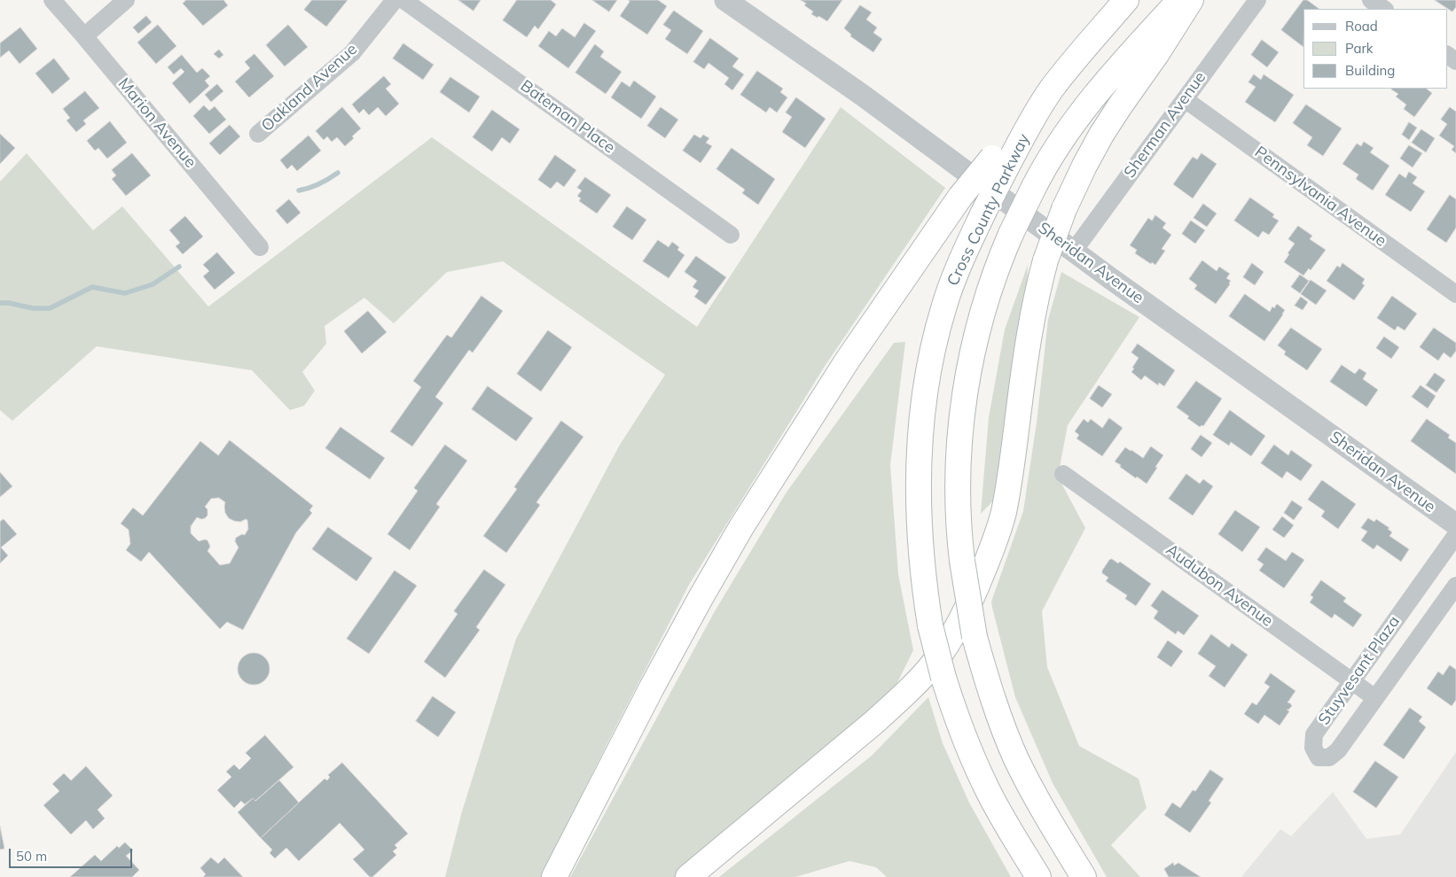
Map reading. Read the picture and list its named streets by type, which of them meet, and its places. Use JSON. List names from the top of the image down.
{
  "streets": {
    "highway": ["Cross County Parkway"],
    "street": [
      "Oakland Avenue",
      "Bateman Place",
      "Marion Avenue",
      "Sherman Avenue",
      "Pennsylvania Avenue",
      "Sheridan Avenue",
      "Audubon Avenue",
      "Stuyvesant Plaza"
    ]
  },
  "crossings": [
    ["Sherman Avenue", "Pennsylvania Avenue"],
    ["Sherman Avenue", "Sheridan Avenue"],
    ["Audubon Avenue", "Stuyvesant Plaza"]
  ],
  "legend": ["Road", "Park", "Building"],
  "scale_bar": "50 m"
}
